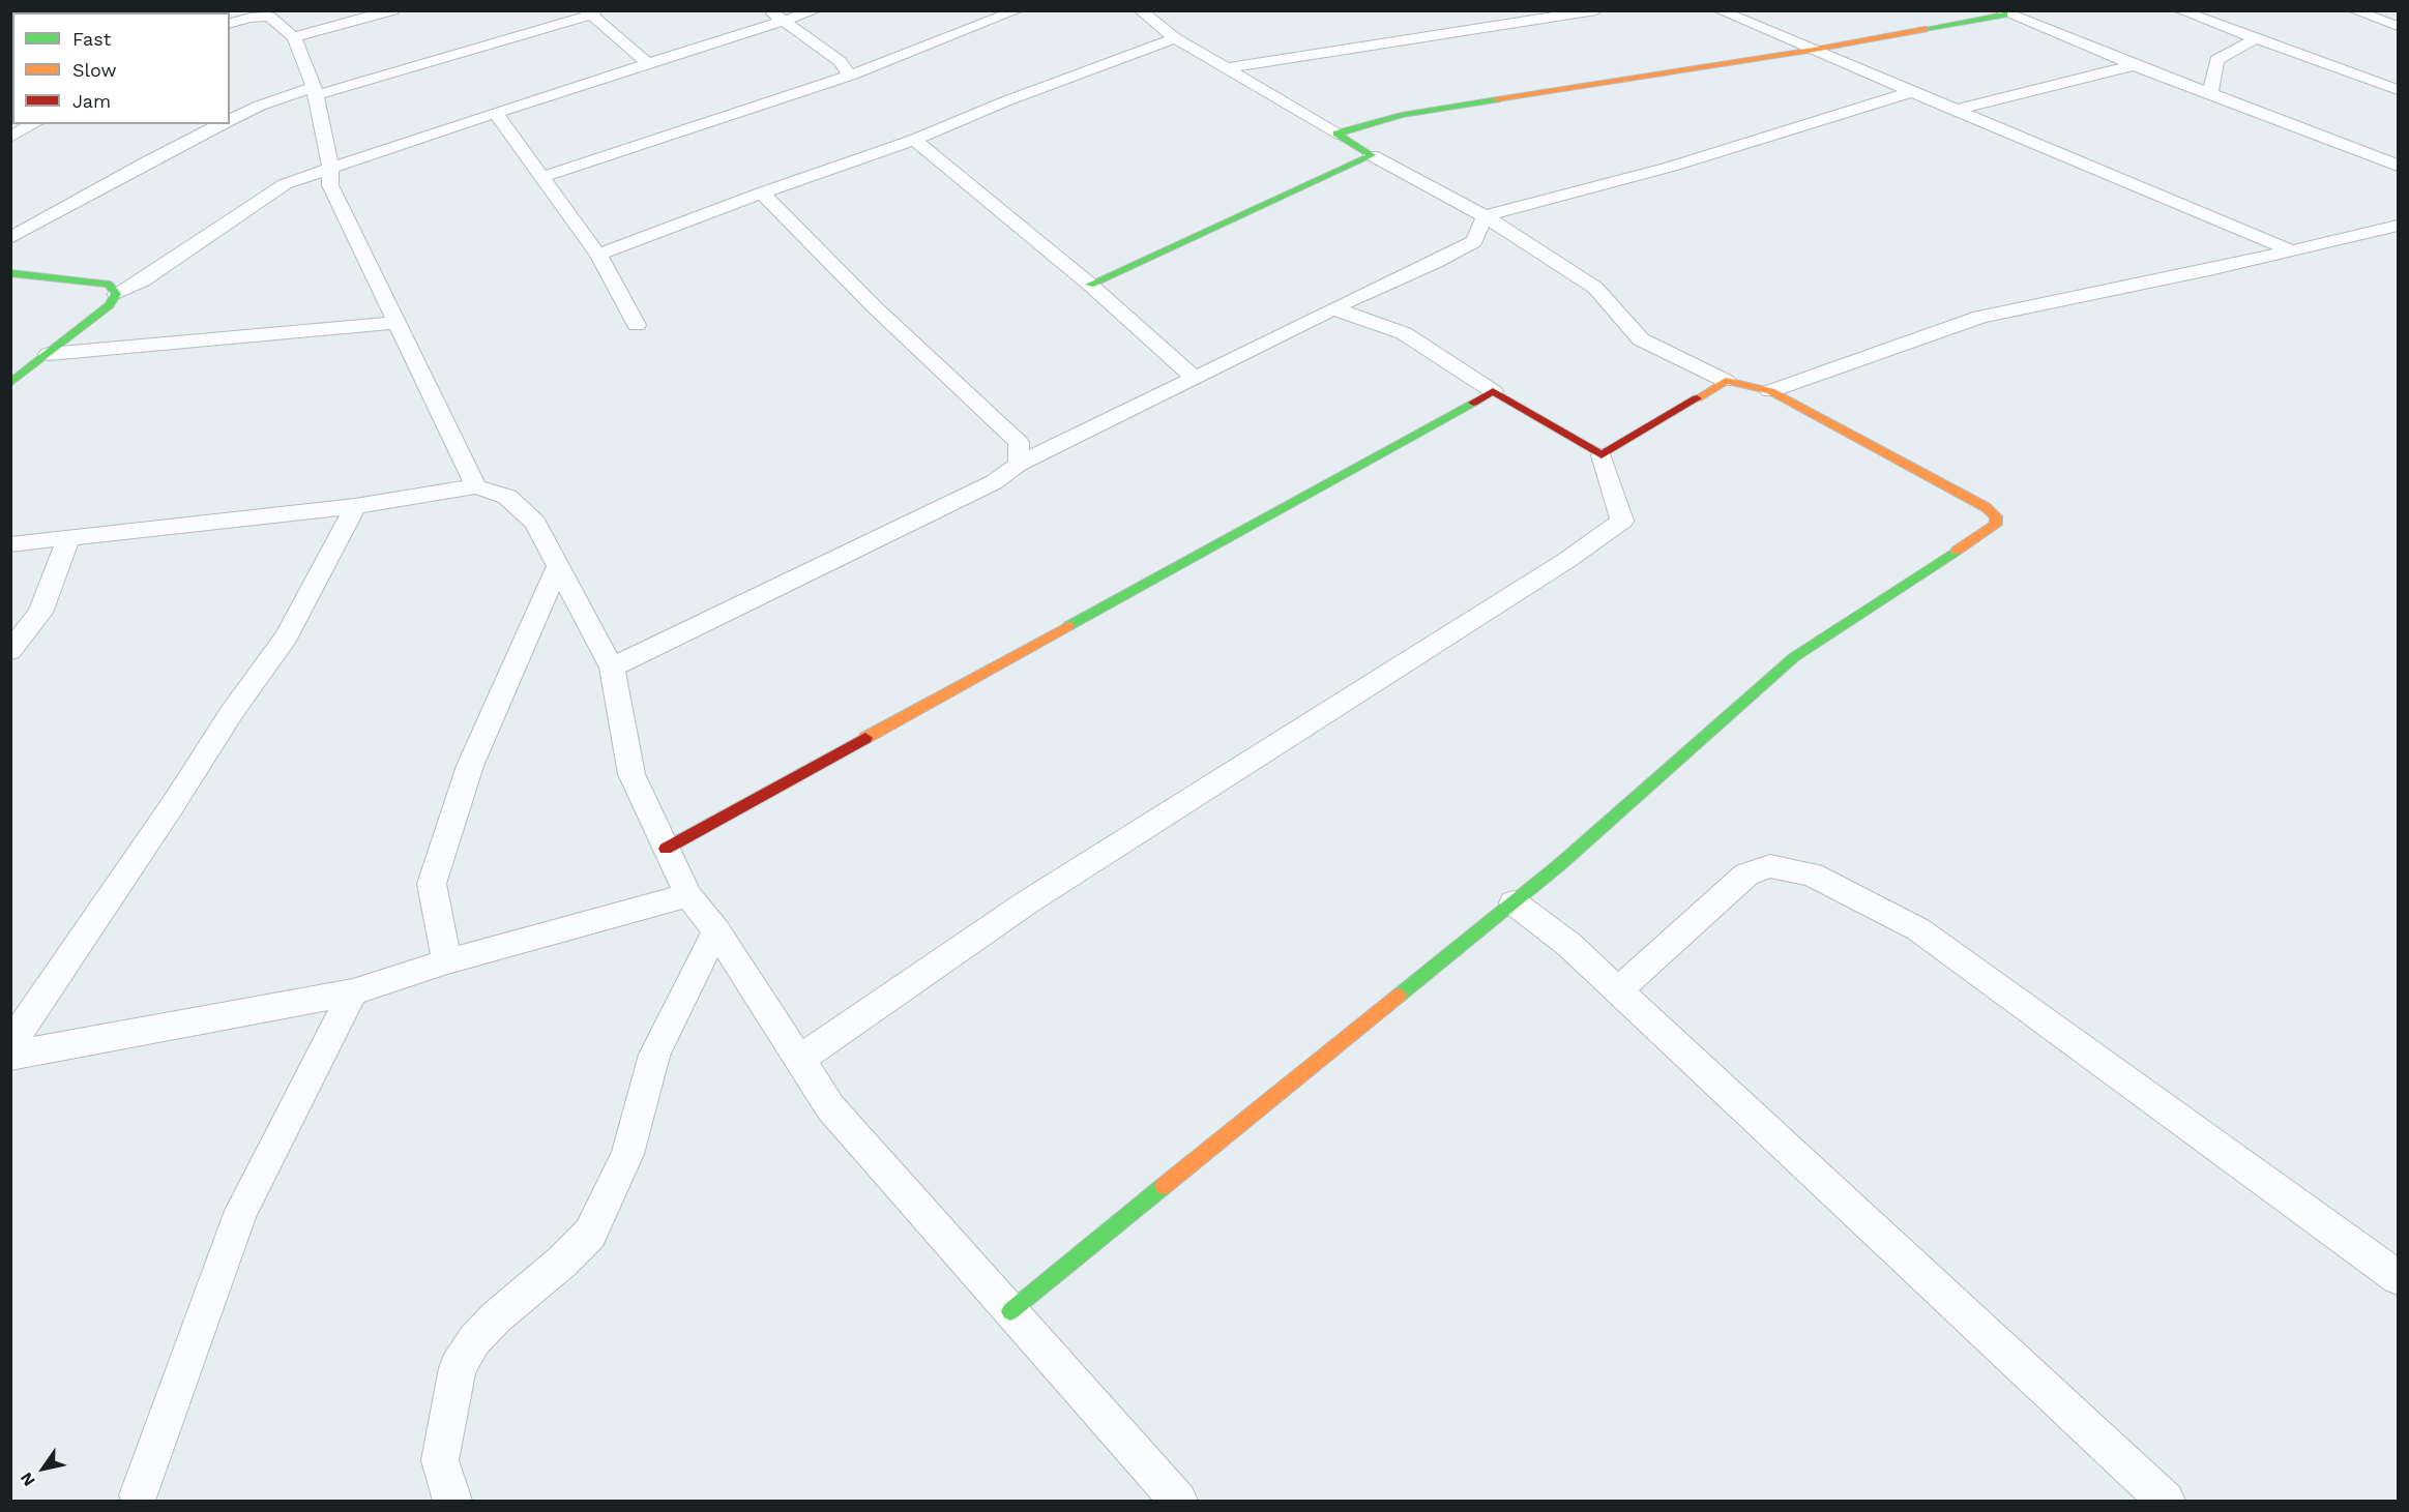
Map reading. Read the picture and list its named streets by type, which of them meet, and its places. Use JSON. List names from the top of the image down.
{
  "legend": ["Fast", "Slow", "Jam"],
  "north": "bottom left"
}
